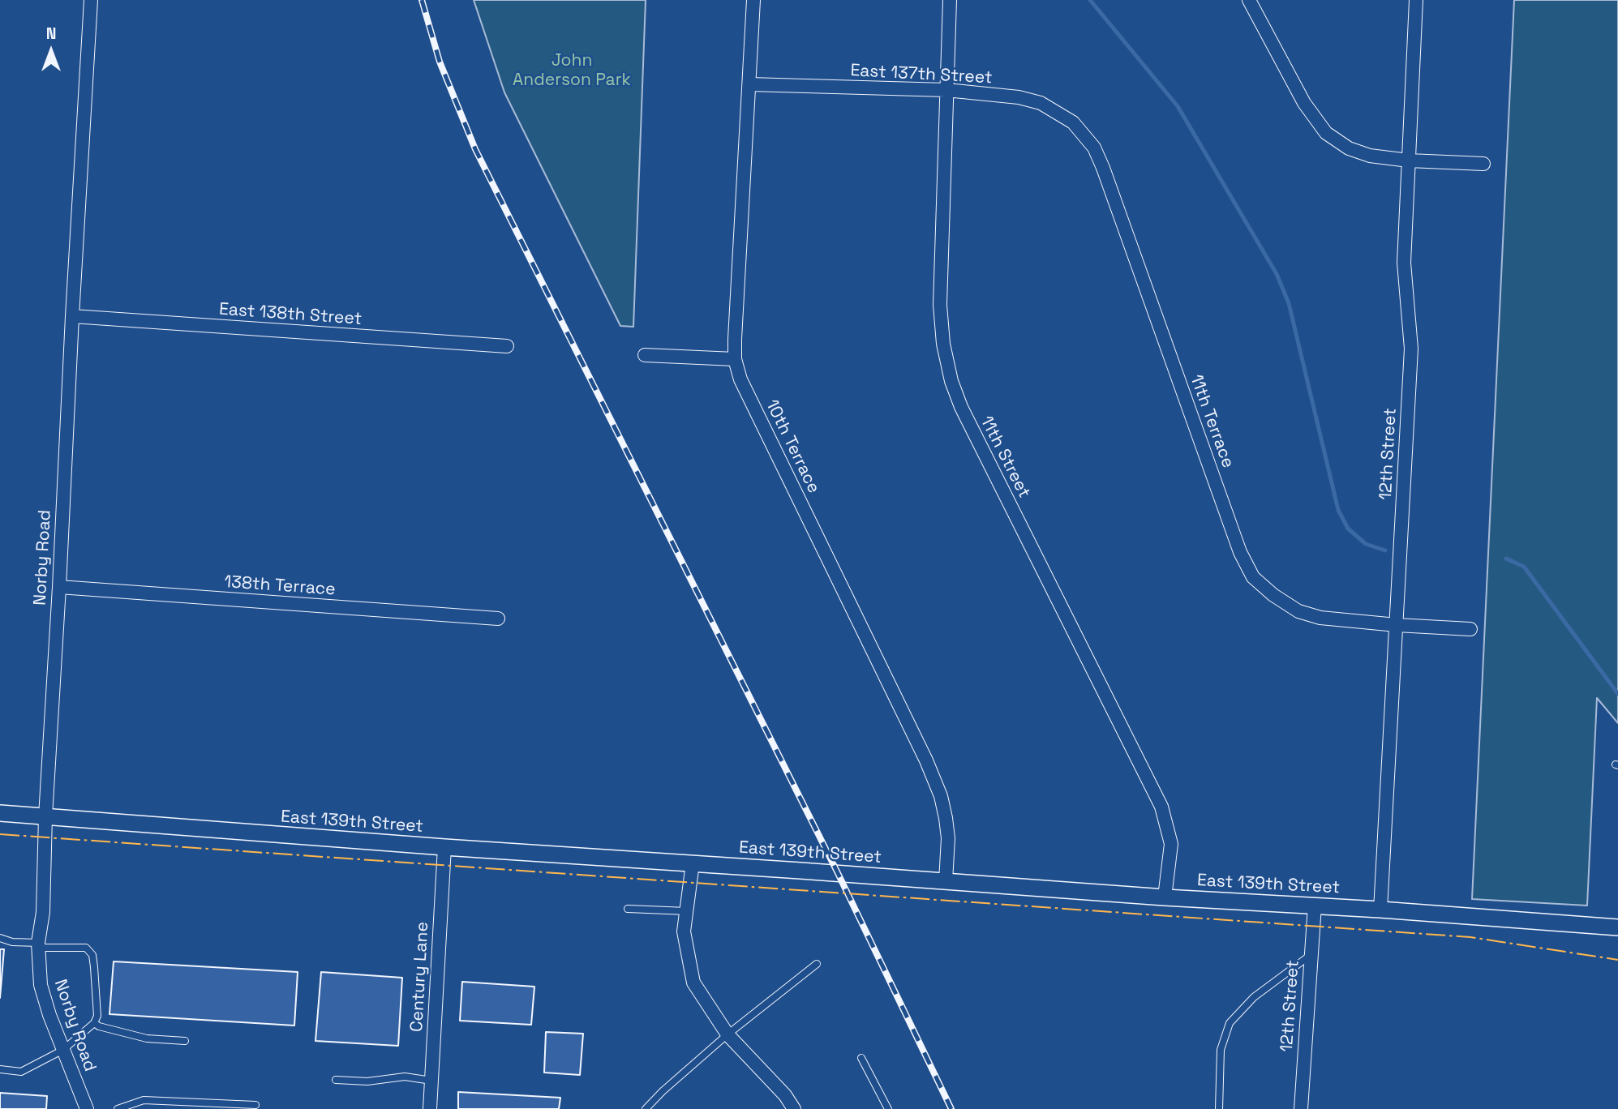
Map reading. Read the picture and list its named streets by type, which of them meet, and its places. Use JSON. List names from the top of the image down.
{
  "streets": {
    "street": [
      "East 137th Street",
      "East 138th Street",
      "11th Terrace",
      "10th Terrace",
      "12th Street",
      "11th Street",
      "Norby Road",
      "138th Terrace",
      "East 139th Street",
      "Century Lane"
    ]
  },
  "crossings": [
    ["East 137th Street", "11th Terrace"],
    ["East 137th Street", "10th Terrace"],
    ["East 137th Street", "11th Street"],
    ["East 138th Street", "Norby Road"],
    ["11th Terrace", "12th Street"],
    ["10th Terrace", "East 139th Street"],
    ["12th Street", "East 139th Street"],
    ["11th Street", "East 139th Street"],
    ["Norby Road", "138th Terrace"],
    ["Norby Road", "East 139th Street"],
    ["East 139th Street", "Century Lane"]
  ],
  "parks": ["John Anderson Park"],
  "north": "top"
}
